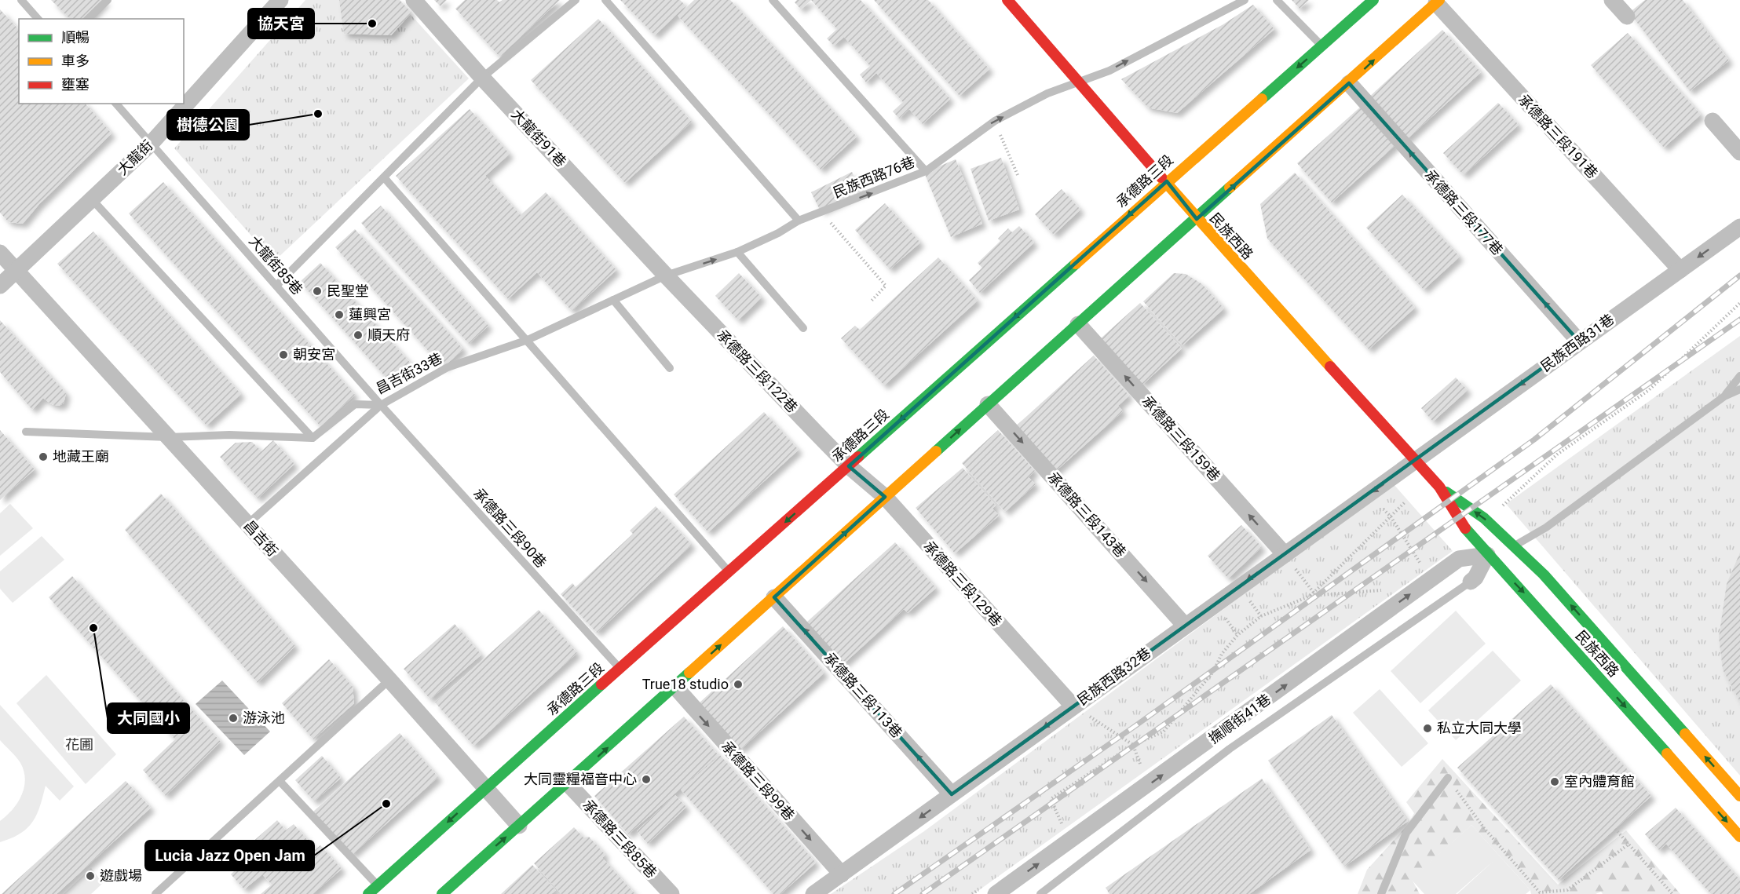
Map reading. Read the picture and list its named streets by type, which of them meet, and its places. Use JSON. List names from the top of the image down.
{
  "streets": {
    "main road": ["承德路三段", "民族西路"],
    "street": [
      "承德路三段191巷",
      "大龍街91巷",
      "大龍街",
      "承德路三段177巷",
      "民族西路31巷",
      "承德路三段122巷",
      "承德路三段159巷",
      "承德路三段143巷",
      "昌吉街",
      "承德路三段129巷",
      "民族西路32巷",
      "承德路三段113巷",
      "撫順街41巷",
      "承德路三段99巷",
      "承德路三段85巷"
    ],
    "lane": [
      "民族西路76巷",
      "大龍街85巷",
      "昌吉街33巷",
      "承德路三段90巷"
    ]
  },
  "crossings": [
    ["承德路三段191巷", "民族西路31巷"],
    ["大龍街91巷", "民族西路76巷"],
    ["大龍街91巷", "承德路三段122巷"],
    ["大龍街", "大龍街85巷"],
    ["大龍街", "昌吉街"],
    ["民族西路76巷", "民族西路"],
    ["民族西路76巷", "承德路三段122巷"],
    ["民族西路76巷", "昌吉街33巷"],
    ["承德路三段", "民族西路"],
    ["承德路三段", "承德路三段122巷"],
    ["承德路三段", "承德路三段90巷"],
    ["承德路三段", "昌吉街"],
    ["承德路三段", "承德路三段129巷"],
    ["承德路三段177巷", "民族西路31巷"],
    ["民族西路", "民族西路31巷"],
    ["民族西路", "民族西路32巷"],
    ["民族西路", "撫順街41巷"],
    ["大龍街85巷", "昌吉街33巷"],
    ["大龍街85巷", "承德路三段90巷"],
    ["民族西路31巷", "民族西路32巷"],
    ["承德路三段122巷", "承德路三段129巷"],
    ["昌吉街33巷", "承德路三段90巷"],
    ["承德路三段159巷", "民族西路32巷"],
    ["承德路三段143巷", "民族西路32巷"],
    ["承德路三段129巷", "民族西路32巷"],
    ["民族西路32巷", "承德路三段113巷"],
    ["民族西路32巷", "承德路三段99巷"]
  ],
  "one_way": [
    "民族西路76巷",
    "承德路三段177巷",
    "民族西路31巷",
    "承德路三段159巷",
    "承德路三段143巷",
    "民族西路32巷",
    "承德路三段113巷",
    "撫順街41巷",
    "承德路三段99巷"
  ],
  "parks": ["花圃"],
  "places": [
    "協天宮",
    "樹德公園",
    "民聖堂",
    "蓮興宮",
    "順天府",
    "朝安宮",
    "地藏王廟",
    "大同國小",
    "True18 studio",
    "游泳池",
    "私立大同大學",
    "大同靈糧福音中心",
    "室內體育館",
    "Lucia Jazz Open Jam",
    "遊戲場"
  ],
  "legend": ["順暢", "車多", "壅塞"]
}
